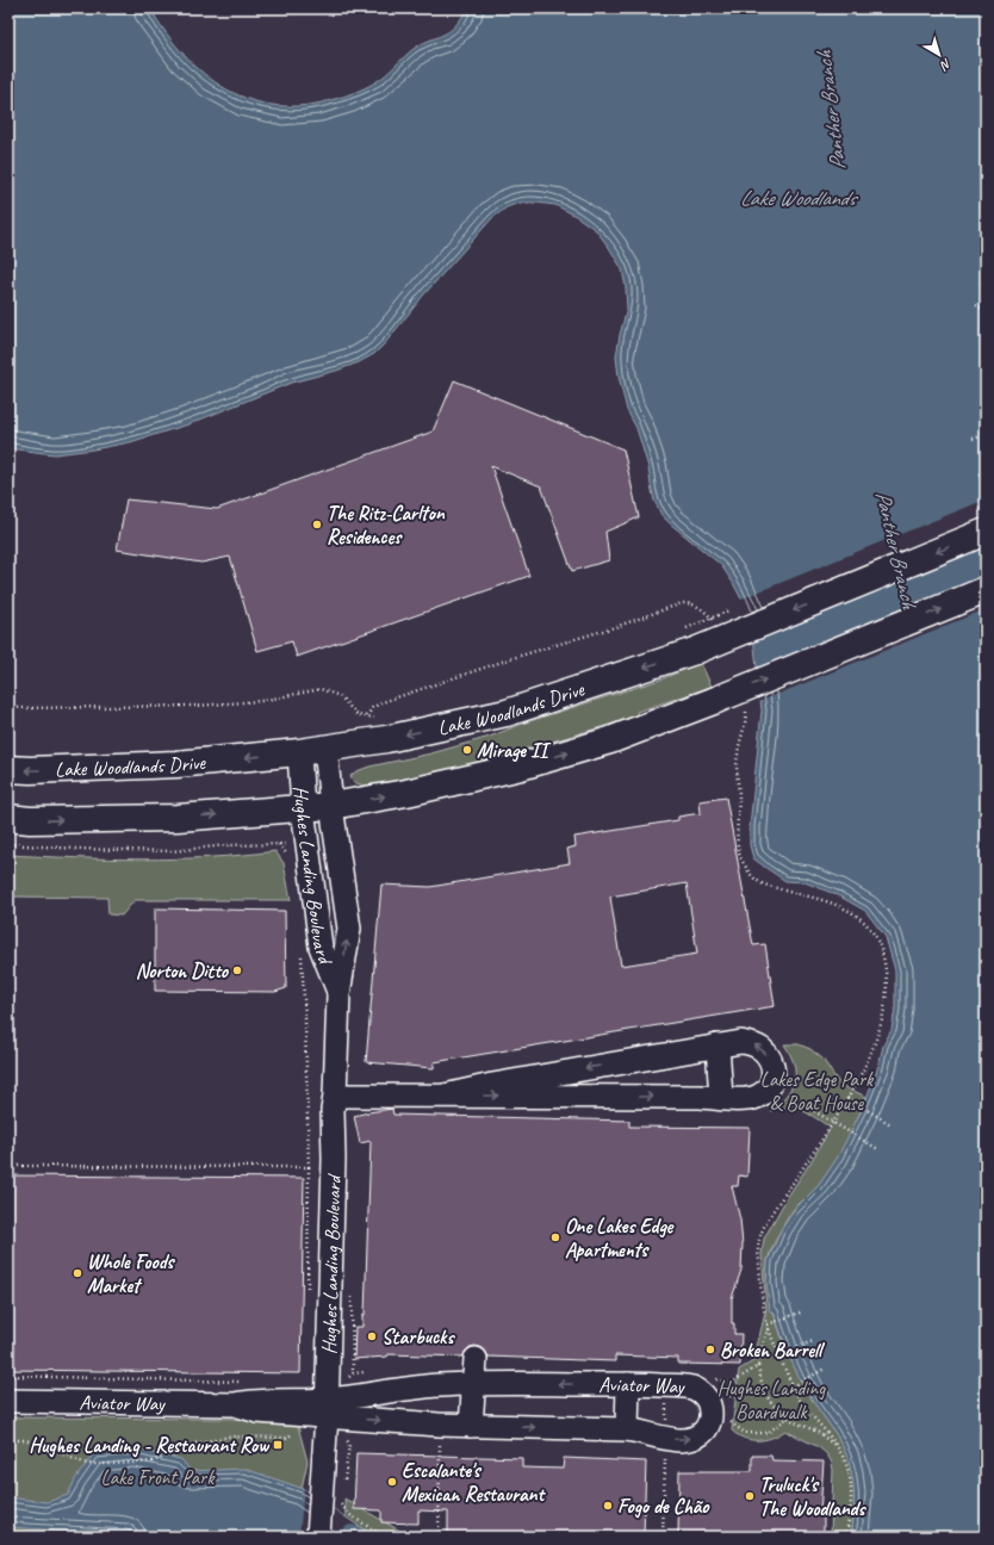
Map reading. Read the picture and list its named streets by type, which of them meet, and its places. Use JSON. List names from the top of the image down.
{
  "streets": {
    "main road": ["Lake Woodlands Drive"],
    "street": ["Hughes Landing Boulevard", "Aviator Way"]
  },
  "crossings": [
    ["Lake Woodlands Drive", "Hughes Landing Boulevard"],
    ["Hughes Landing Boulevard", "Aviator Way"]
  ],
  "water": ["Panther Branch", "Lake Woodlands"],
  "parks": ["Lakes Edge Park & Boat House", "Hughes Landing Boardwalk", "Lake Front Park"],
  "places": {
    "other": [
      "The Ritz-Carlton Residences",
      "Mirage II",
      "Norton Ditto",
      "One Lakes Edge Apartments",
      "Whole Foods Market",
      "Starbucks",
      "Broken Barrell",
      "Escalante's Mexican Restaurant",
      "Truluck's The Woodlands",
      "Fogo de Chão"
    ],
    "transit": ["Hughes Landing - Restaurant Row"]
  },
  "north": "bottom right"
}
